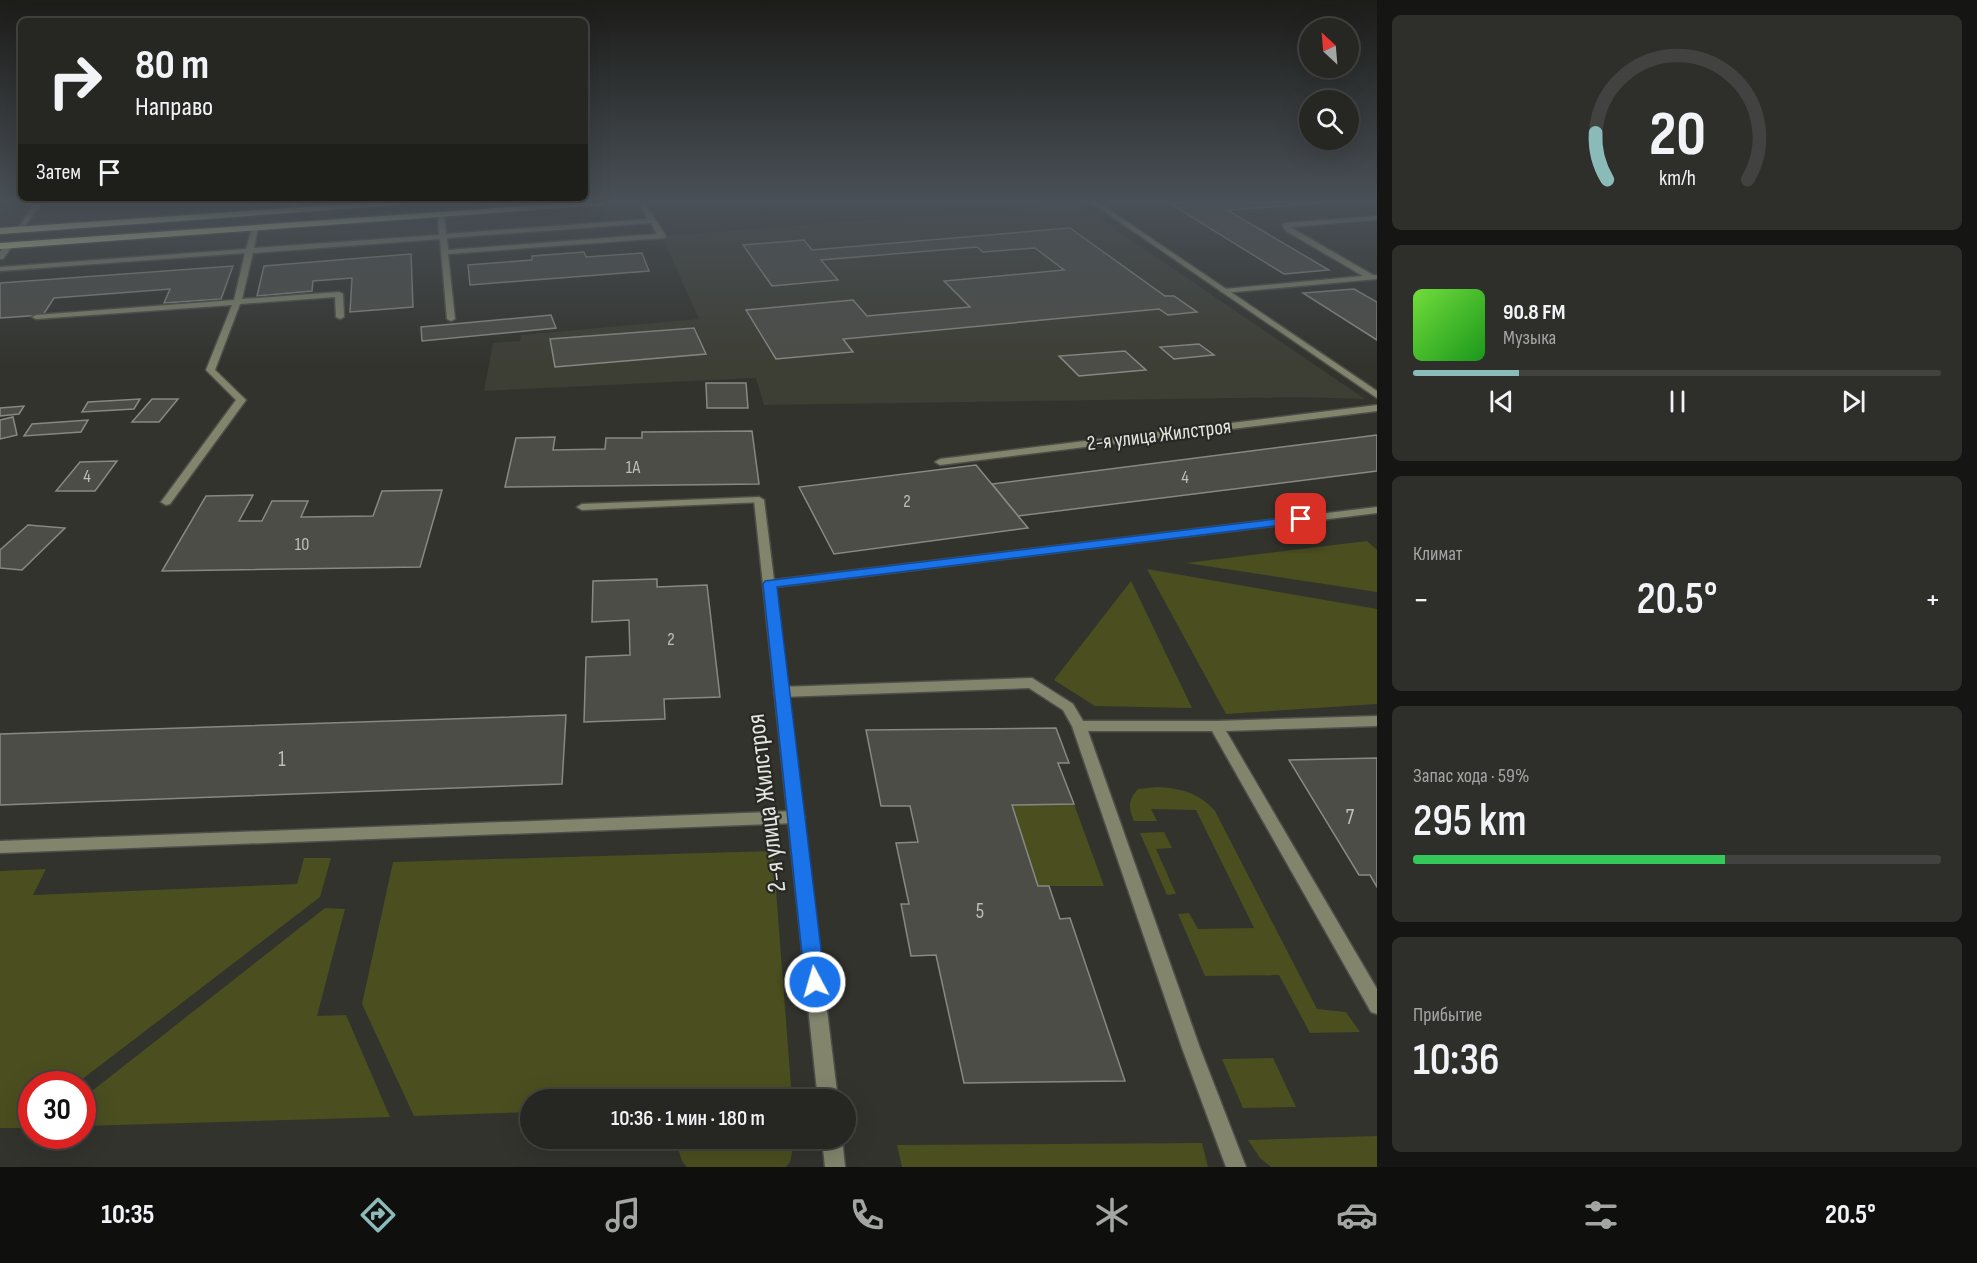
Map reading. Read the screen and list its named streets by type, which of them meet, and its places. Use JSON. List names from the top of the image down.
{
  "streets": {
    "street": ["2-я улица Жилстроя"]
  },
  "house_numbers": [
    "1А",
    "4",
    "4",
    "2",
    "10",
    "2",
    "1",
    "7",
    "5"
  ],
  "north": "top left",
  "page": {
    "turn": ["80 m", "Направо"],
    "then": "Затем",
    "song": ["90.8 FM", "Музыка"],
    "tile": [
      "Климат",
      ["Запас хода · 59%", "295 km"],
      ["Прибытие", "10:36"]
    ],
    "heat": ["−", "20.5°", "+"],
    "limit": "30",
    "trip": "10:36 · 1 мин · 180 m",
    "tabs": ["10:35", "20.5°"],
    "gauge": ["20", "km/h"]
  }
}
